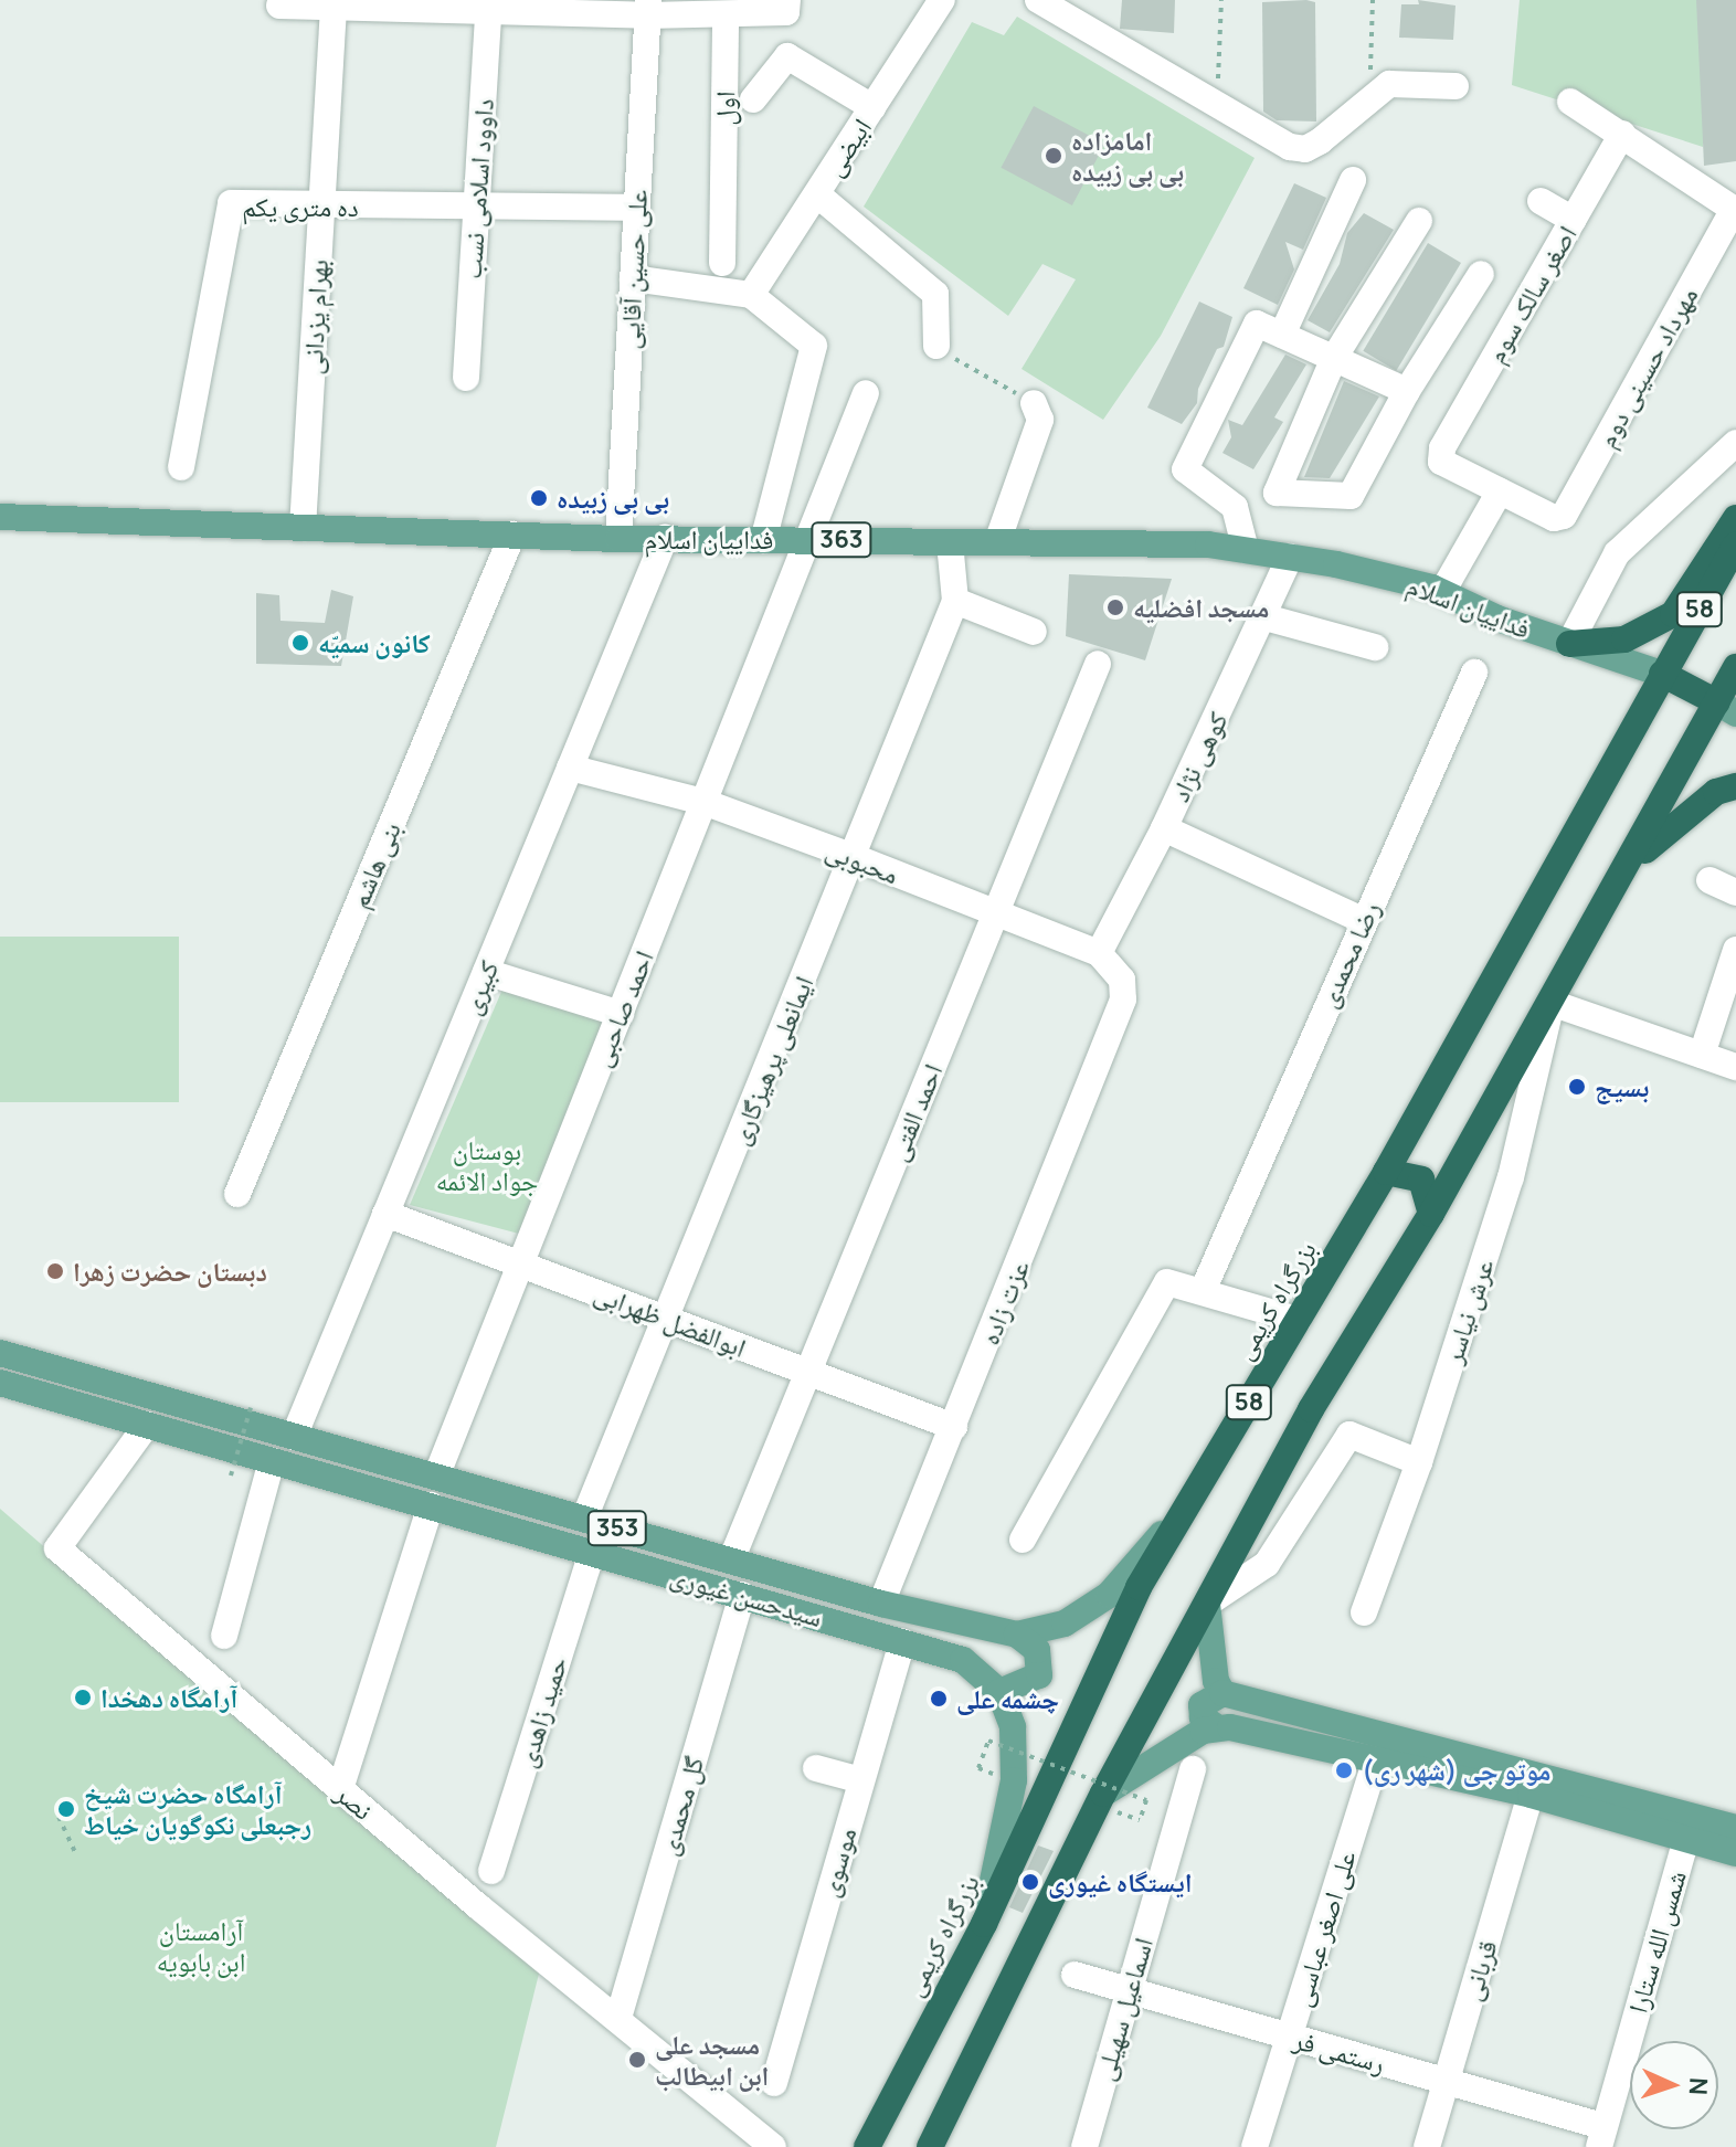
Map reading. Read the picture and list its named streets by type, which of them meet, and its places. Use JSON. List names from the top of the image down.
{
  "streets": {
    "highway": ["58", "بزرگراه کریمی"],
    "main road": [
      "فداییان اسلام",
      "363",
      "353",
      "سیدحسن غیوری"
    ],
    "street": [
      "اول",
      "ابیضی",
      "داوود اسلامی نسب",
      "ده متری یکم",
      "علی حسین آقایی",
      "اصغر سالک سوم",
      "بهرام یزدانی",
      "مهرداد حسینی دوم",
      "کوهی نژاد",
      "محبوبی",
      "بنی هاشم",
      "رضا محمدی",
      "کبیری",
      "احمد صاحبی",
      "ایمانعلی پرهیزگاری",
      "احمد الفتی",
      "عزت زاده",
      "عرش نیاسر",
      "ابوالفضل ظهرابی",
      "حمید زاهدی",
      "نصر",
      "گل محمدی",
      "موسوی",
      "علی اصغر عباسی",
      "شمس الله ستارا",
      "قربانی",
      "اسماعیل سهیلی",
      "رستمی فر"
    ]
  },
  "crossings": [
    ["داوود اسلامی نسب", "ده متری یکم"],
    ["ده متری یکم", "علی حسین آقایی"],
    ["ده متری یکم", "بهرام یزدانی"],
    ["علی حسین آقایی", "فداییان اسلام"],
    ["اصغر سالک سوم", "مهرداد حسینی دوم"],
    ["بهرام یزدانی", "فداییان اسلام"],
    ["فداییان اسلام", "کوهی نژاد"],
    ["فداییان اسلام", "بنی هاشم"],
    ["فداییان اسلام", "کبیری"],
    ["فداییان اسلام", "احمد صاحبی"],
    ["فداییان اسلام", "بزرگراه کریمی"],
    ["58", "عرش نیاسر"],
    ["کوهی نژاد", "محبوبی"],
    ["کوهی نژاد", "عزت زاده"],
    ["محبوبی", "کبیری"],
    ["محبوبی", "احمد صاحبی"],
    ["محبوبی", "ایمانعلی پرهیزگاری"],
    ["محبوبی", "احمد الفتی"],
    ["محبوبی", "عزت زاده"],
    ["کبیری", "ابوالفضل ظهرابی"],
    ["کبیری", "سیدحسن غیوری"],
    ["احمد صاحبی", "ابوالفضل ظهرابی"],
    ["احمد صاحبی", "سیدحسن غیوری"],
    ["ایمانعلی پرهیزگاری", "ابوالفضل ظهرابی"],
    ["ایمانعلی پرهیزگاری", "سیدحسن غیوری"],
    ["احمد الفتی", "ابوالفضل ظهرابی"],
    ["احمد الفتی", "سیدحسن غیوری"],
    ["بزرگراه کریمی", "سیدحسن غیوری"],
    ["عزت زاده", "ابوالفضل ظهرابی"],
    ["عزت زاده", "سیدحسن غیوری"],
    ["سیدحسن غیوری", "حمید زاهدی"],
    ["سیدحسن غیوری", "نصر"],
    ["سیدحسن غیوری", "گل محمدی"],
    ["سیدحسن غیوری", "موسوی"],
    ["نصر", "گل محمدی"],
    ["علی اصغر عباسی", "رستمی فر"],
    ["شمس الله ستارا", "رستمی فر"],
    ["قربانی", "رستمی فر"],
    ["اسماعیل سهیلی", "رستمی فر"]
  ],
  "parks": ["بوستان جواد الائمه", "آرامستان ابن بابویه"],
  "places": [
    "امامزاده بی بی زبیده",
    "بی بی زبیده",
    "مسجد افضلیه",
    "کانون سمیّه",
    "بسیج",
    "دبستان حضرت زهرا",
    "آرامگاه دهخدا",
    "چشمه علی",
    "موتو جی (شهر ری)",
    "آرامگاه حضرت شیخ رجبعلی نکوگویان خیاط",
    "ایستگاه غیوری",
    "مسجد علی ابن ابیطالب"
  ],
  "north": "right"
}
